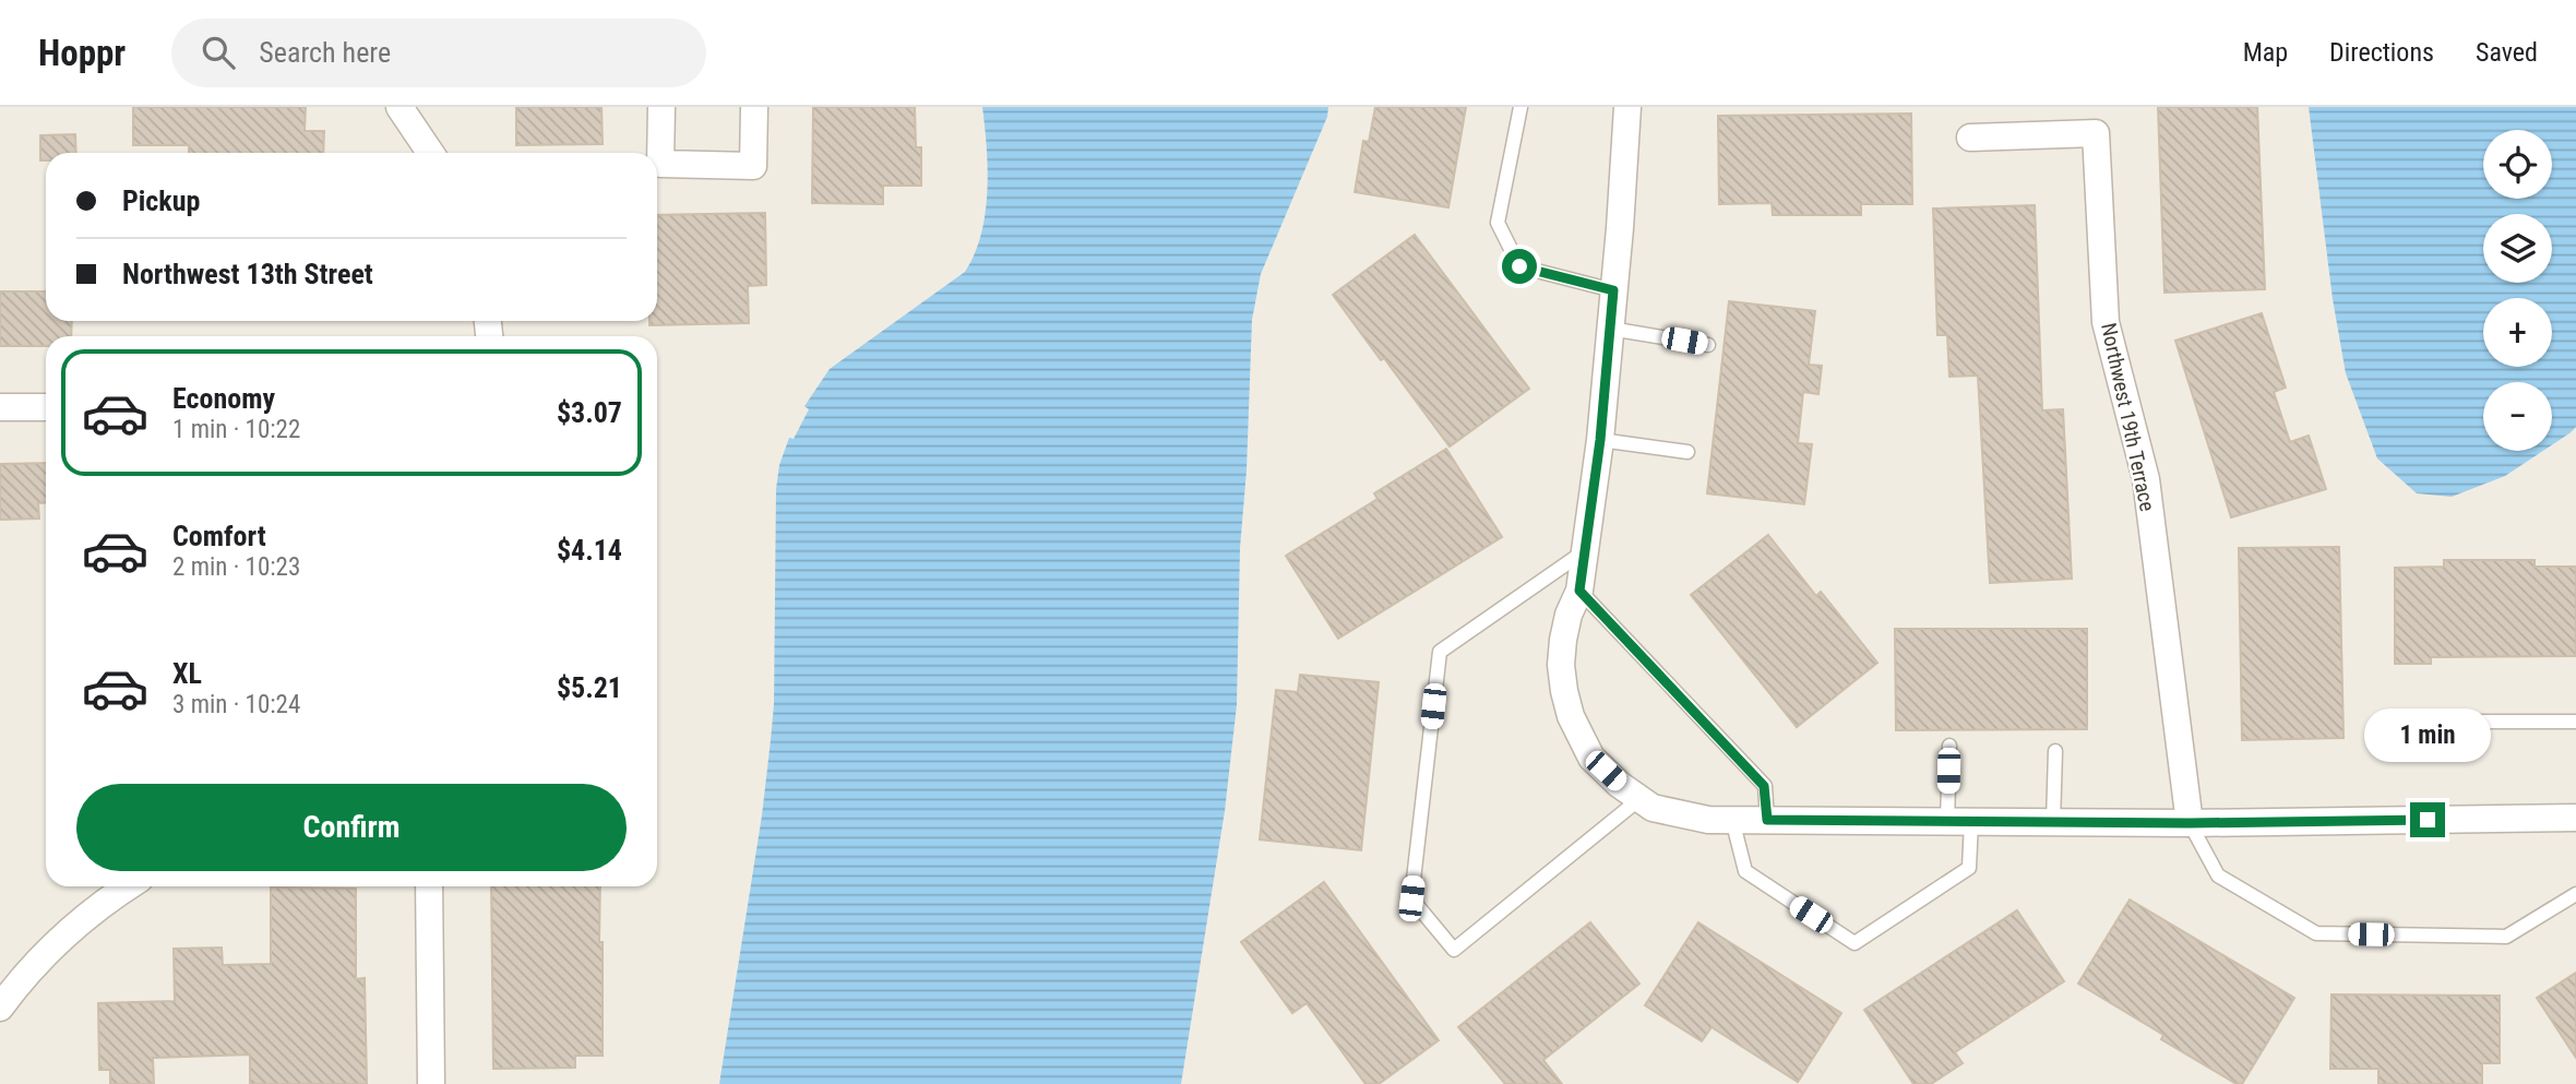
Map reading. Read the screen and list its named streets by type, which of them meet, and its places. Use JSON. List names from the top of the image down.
{
  "streets": {
    "street": ["Northwest 19th Terrace"]
  },
  "page": {
    "header": "Hoppr",
    "search": "Search here",
    "nav": ["Map", "Directions", "Saved"],
    "map_buttons": ["+", "−"],
    "banner": ["Pickup", "Northwest 13th Street"],
    "list": [
      {
        "name": "Economy",
        "note": "1 min · 10:22",
        "value": "$3.07"
      },
      {
        "name": "Comfort",
        "note": "2 min · 10:23",
        "value": "$4.14"
      },
      {
        "name": "XL",
        "note": "3 min · 10:24",
        "value": "$5.21"
      }
    ],
    "bubble": "1 min",
    "buttons": "Confirm"
  }
}
